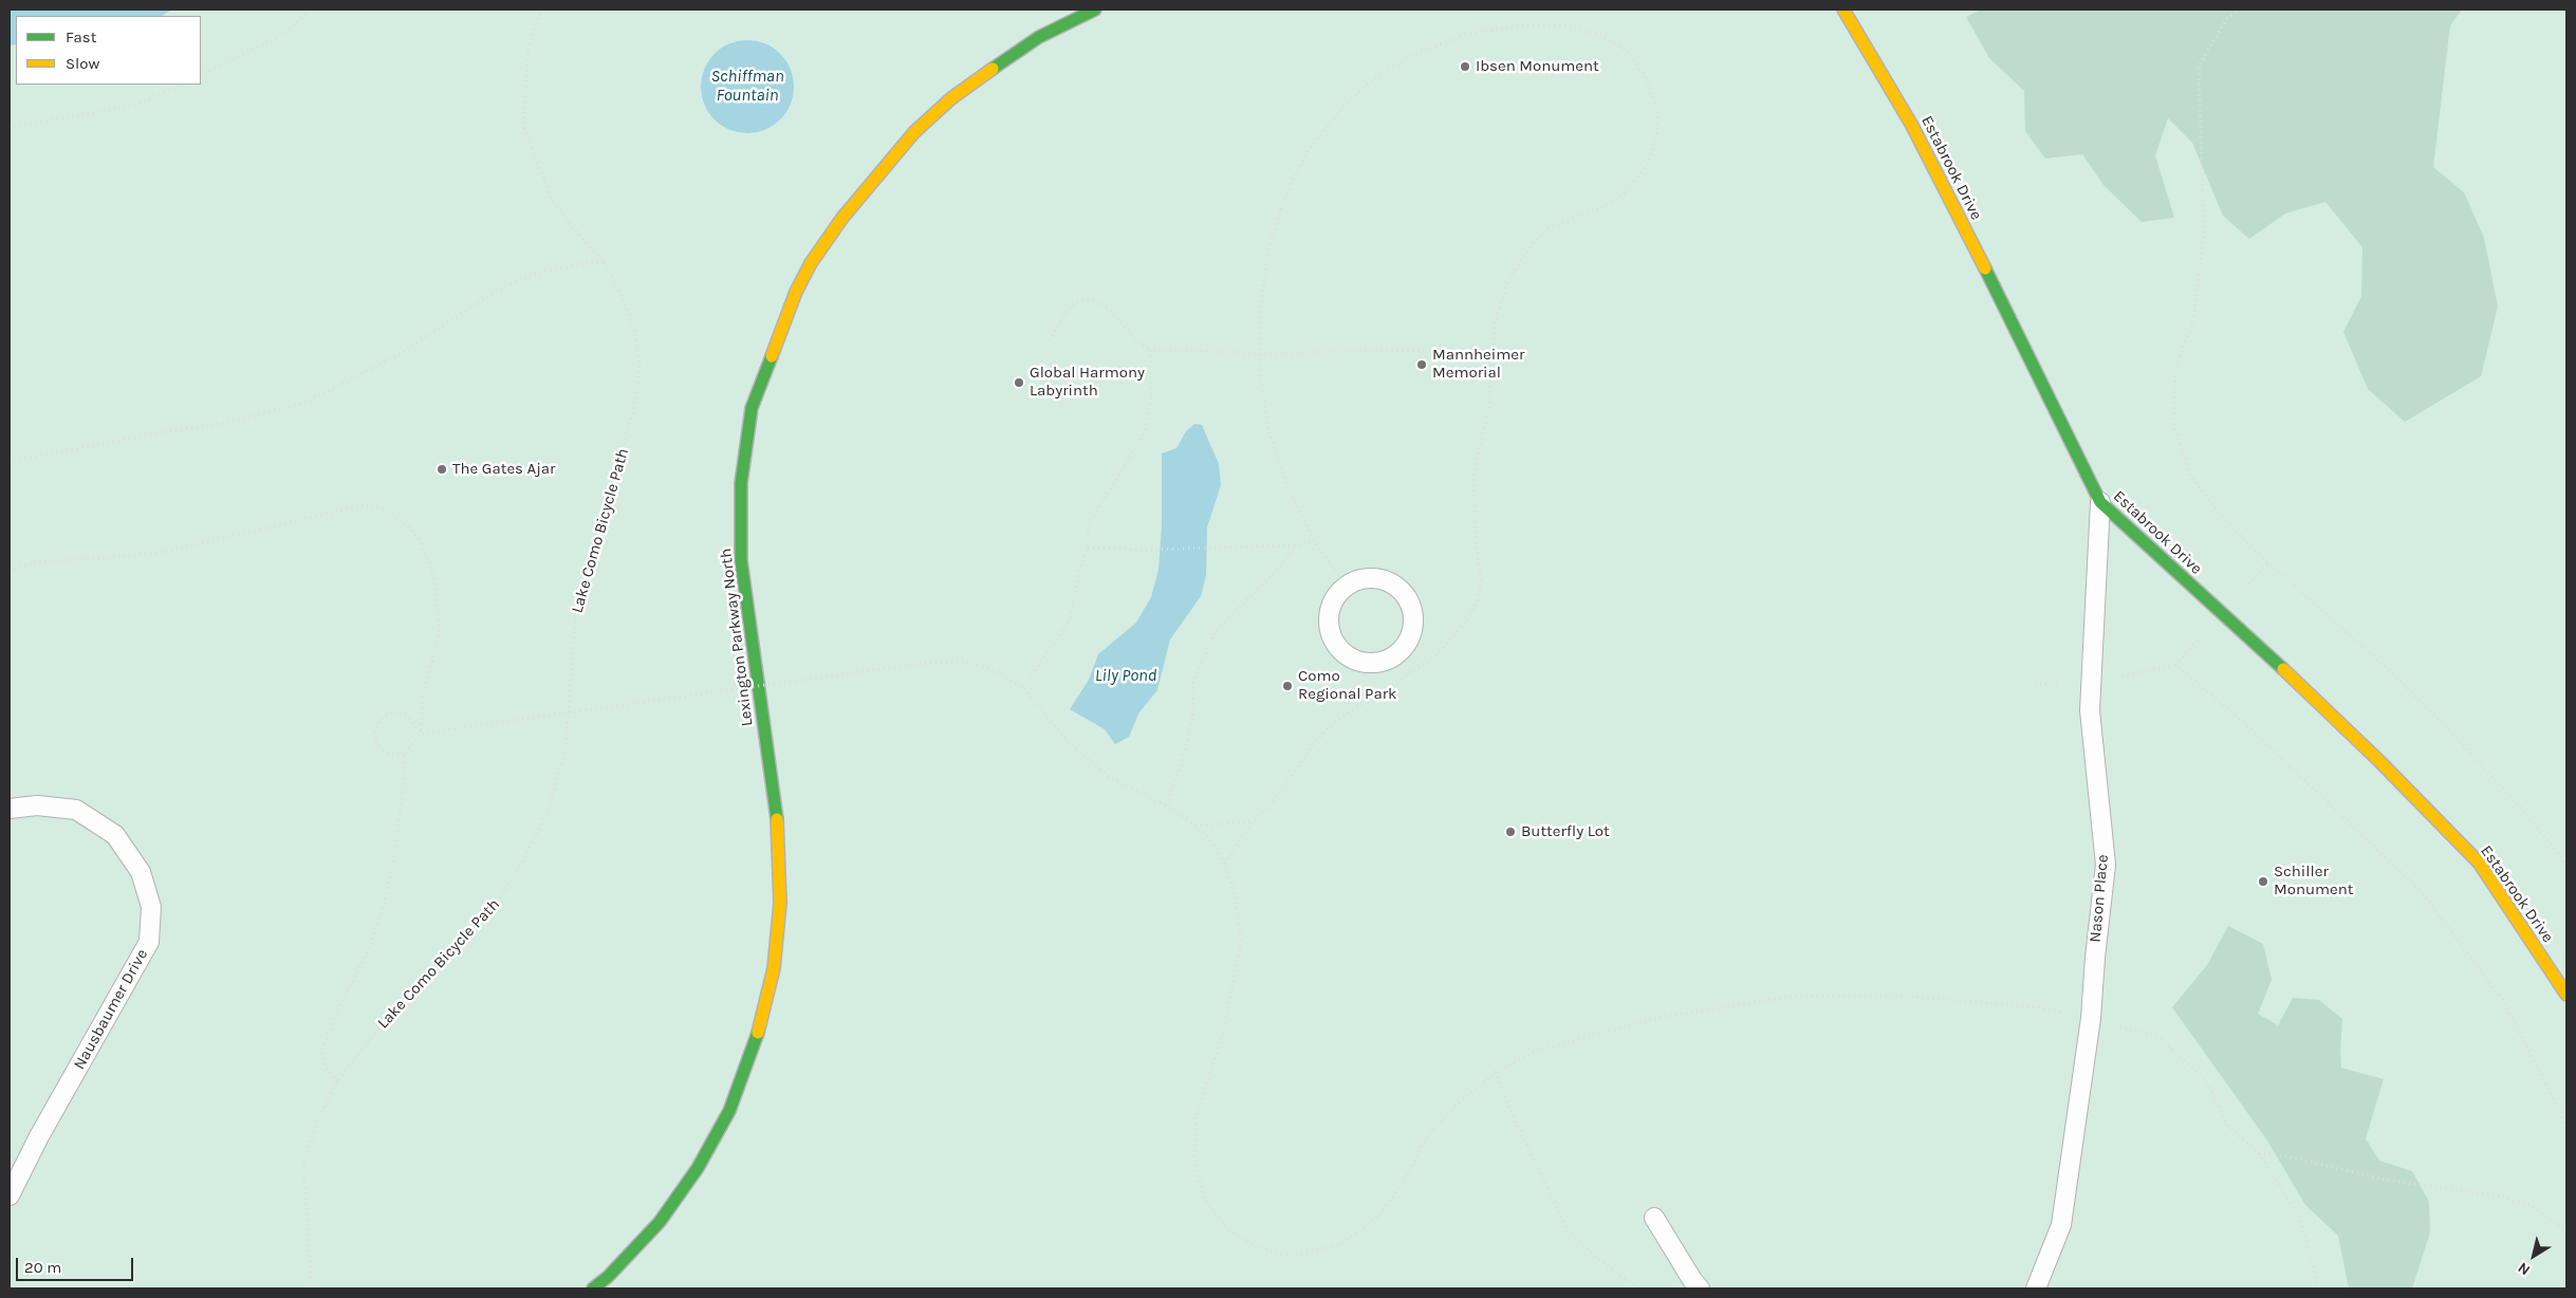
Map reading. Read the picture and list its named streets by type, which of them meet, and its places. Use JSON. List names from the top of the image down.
{
  "streets": {
    "main road": ["Estabrook Drive", "Lexington Parkway North"],
    "lane": ["Nason Place", "Nausbaumer Drive"],
    "path": ["Lake Como Bicycle Path"]
  },
  "crossings": [
    ["Estabrook Drive", "Nason Place"]
  ],
  "water": ["Schiffman Fountain", "Lily Pond"],
  "places": [
    "Ibsen Monument",
    "Mannheimer Memorial",
    "Global Harmony Labyrinth",
    "The Gates Ajar",
    "Como Regional Park",
    "Butterfly Lot",
    "Schiller Monument"
  ],
  "legend": ["Fast", "Slow"],
  "scale_bar": "20 m",
  "north": "bottom left"
}
